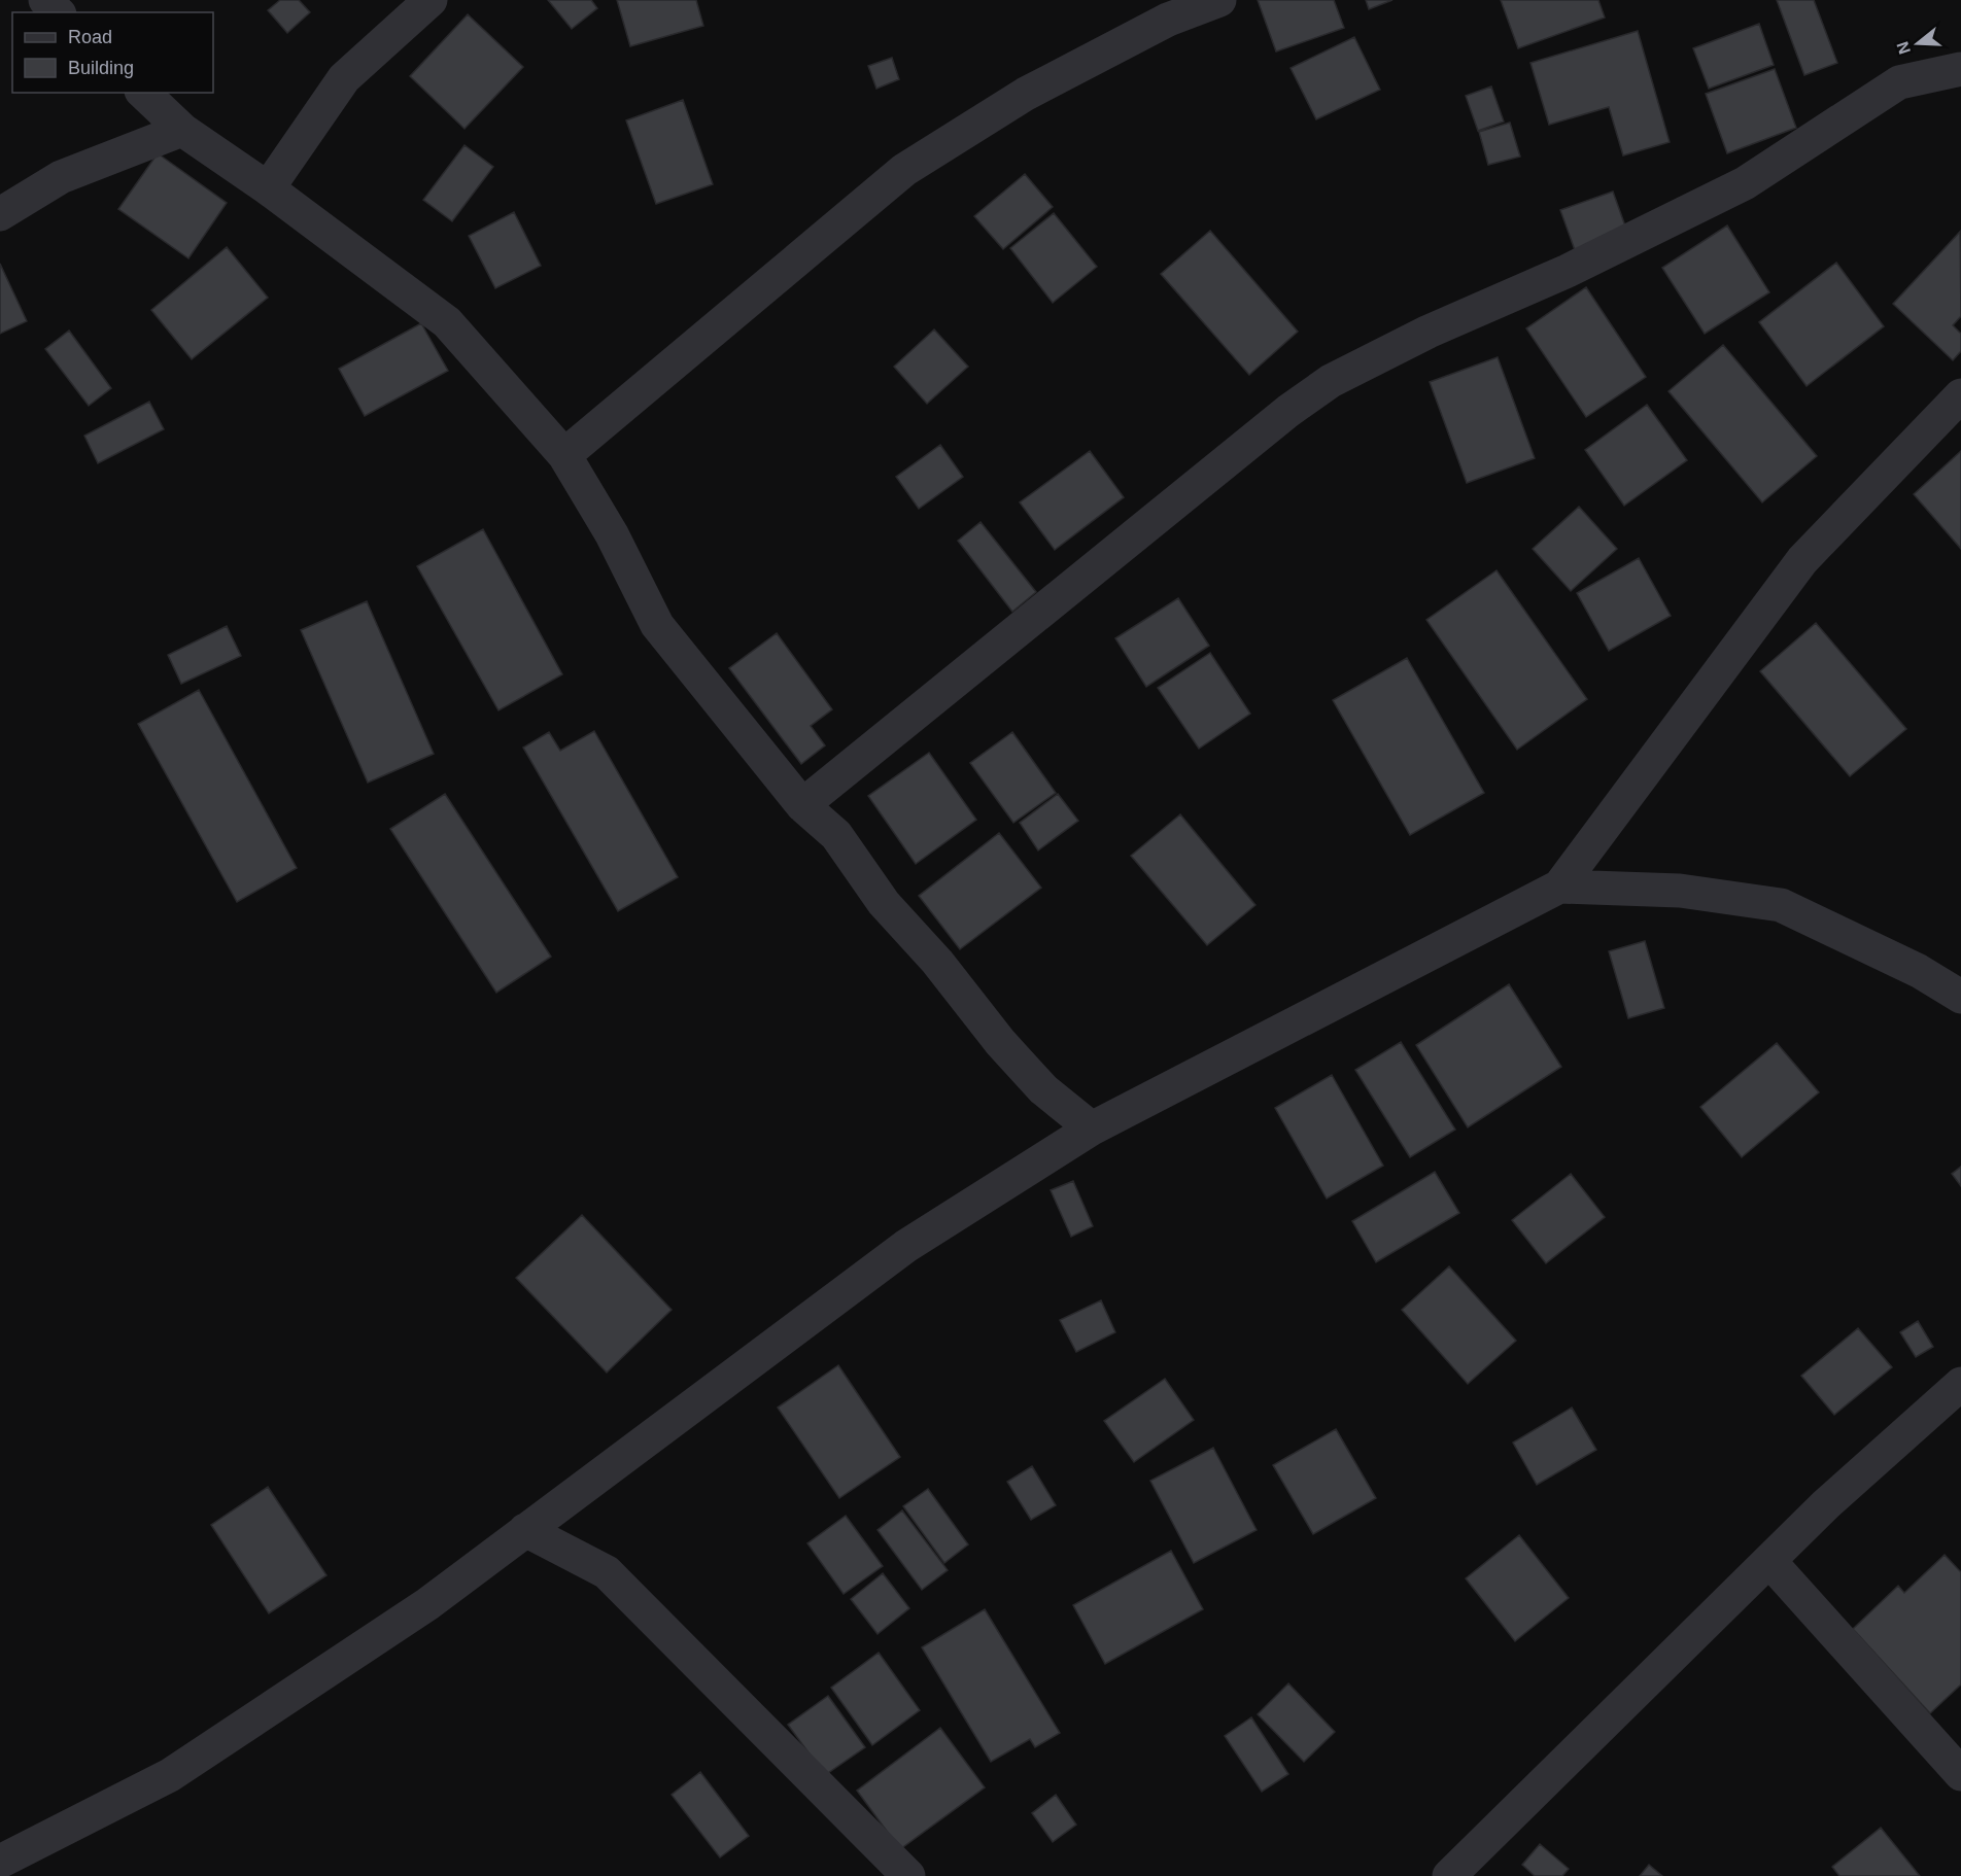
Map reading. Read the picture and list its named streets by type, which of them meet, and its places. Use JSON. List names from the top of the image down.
{
  "legend": ["Road", "Building"],
  "north": "left"
}
